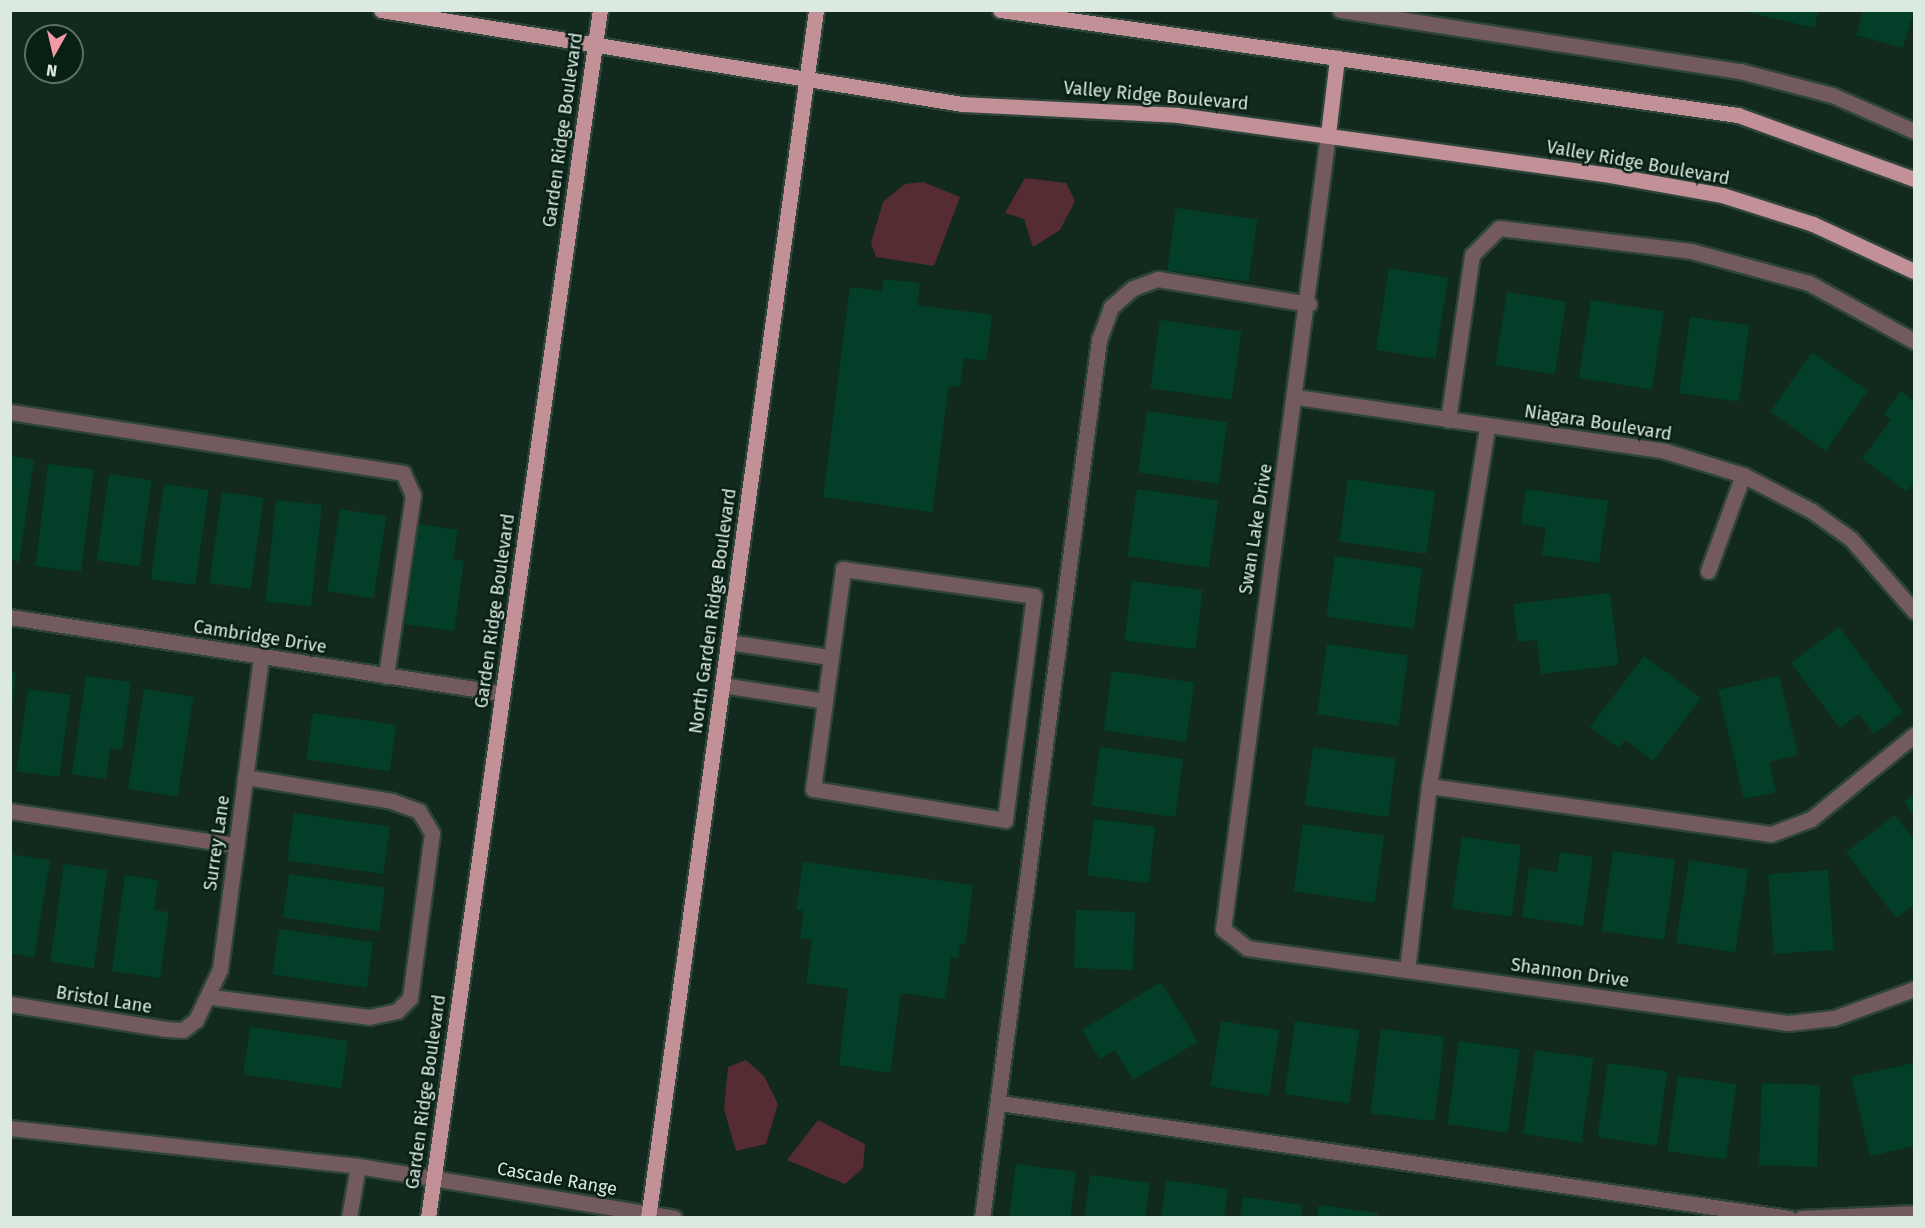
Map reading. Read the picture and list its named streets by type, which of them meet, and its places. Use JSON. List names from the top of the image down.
{
  "streets": {
    "main road": ["Valley Ridge Boulevard", "Garden Ridge Boulevard", "North Garden Ridge Boulevard"],
    "street": [
      "Niagara Boulevard",
      "Swan Lake Drive",
      "Cambridge Drive",
      "Surrey Lane",
      "Shannon Drive",
      "Bristol Lane",
      "Cascade Range"
    ]
  },
  "crossings": [
    ["Valley Ridge Boulevard", "Garden Ridge Boulevard"],
    ["Valley Ridge Boulevard", "Swan Lake Drive"],
    ["Valley Ridge Boulevard", "North Garden Ridge Boulevard"],
    ["Garden Ridge Boulevard", "Cambridge Drive"],
    ["Garden Ridge Boulevard", "Cascade Range"],
    ["Niagara Boulevard", "Swan Lake Drive"],
    ["Swan Lake Drive", "Shannon Drive"],
    ["North Garden Ridge Boulevard", "Cascade Range"],
    ["Cambridge Drive", "Surrey Lane"],
    ["Surrey Lane", "Bristol Lane"]
  ],
  "north": "bottom"
}
